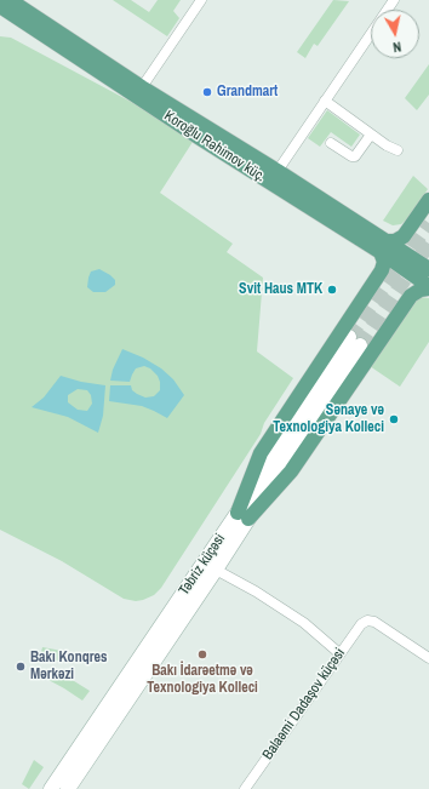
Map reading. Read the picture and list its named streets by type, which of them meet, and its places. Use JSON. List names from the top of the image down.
{
  "streets": {
    "main road": ["Koroğlu Rəhimov küç.", "Təbriz küçəsi"],
    "street": ["Balaəmi Dadaşov küçəsi"]
  },
  "places": [
    "Grandmart",
    "Svit Haus MTK",
    "Sənaye və Texnologiya Kolleci",
    "Bakı İdarəetmə və Texnologiya Kolleci",
    "Bakı Konqres Mərkəzi"
  ],
  "north": "bottom"
}
